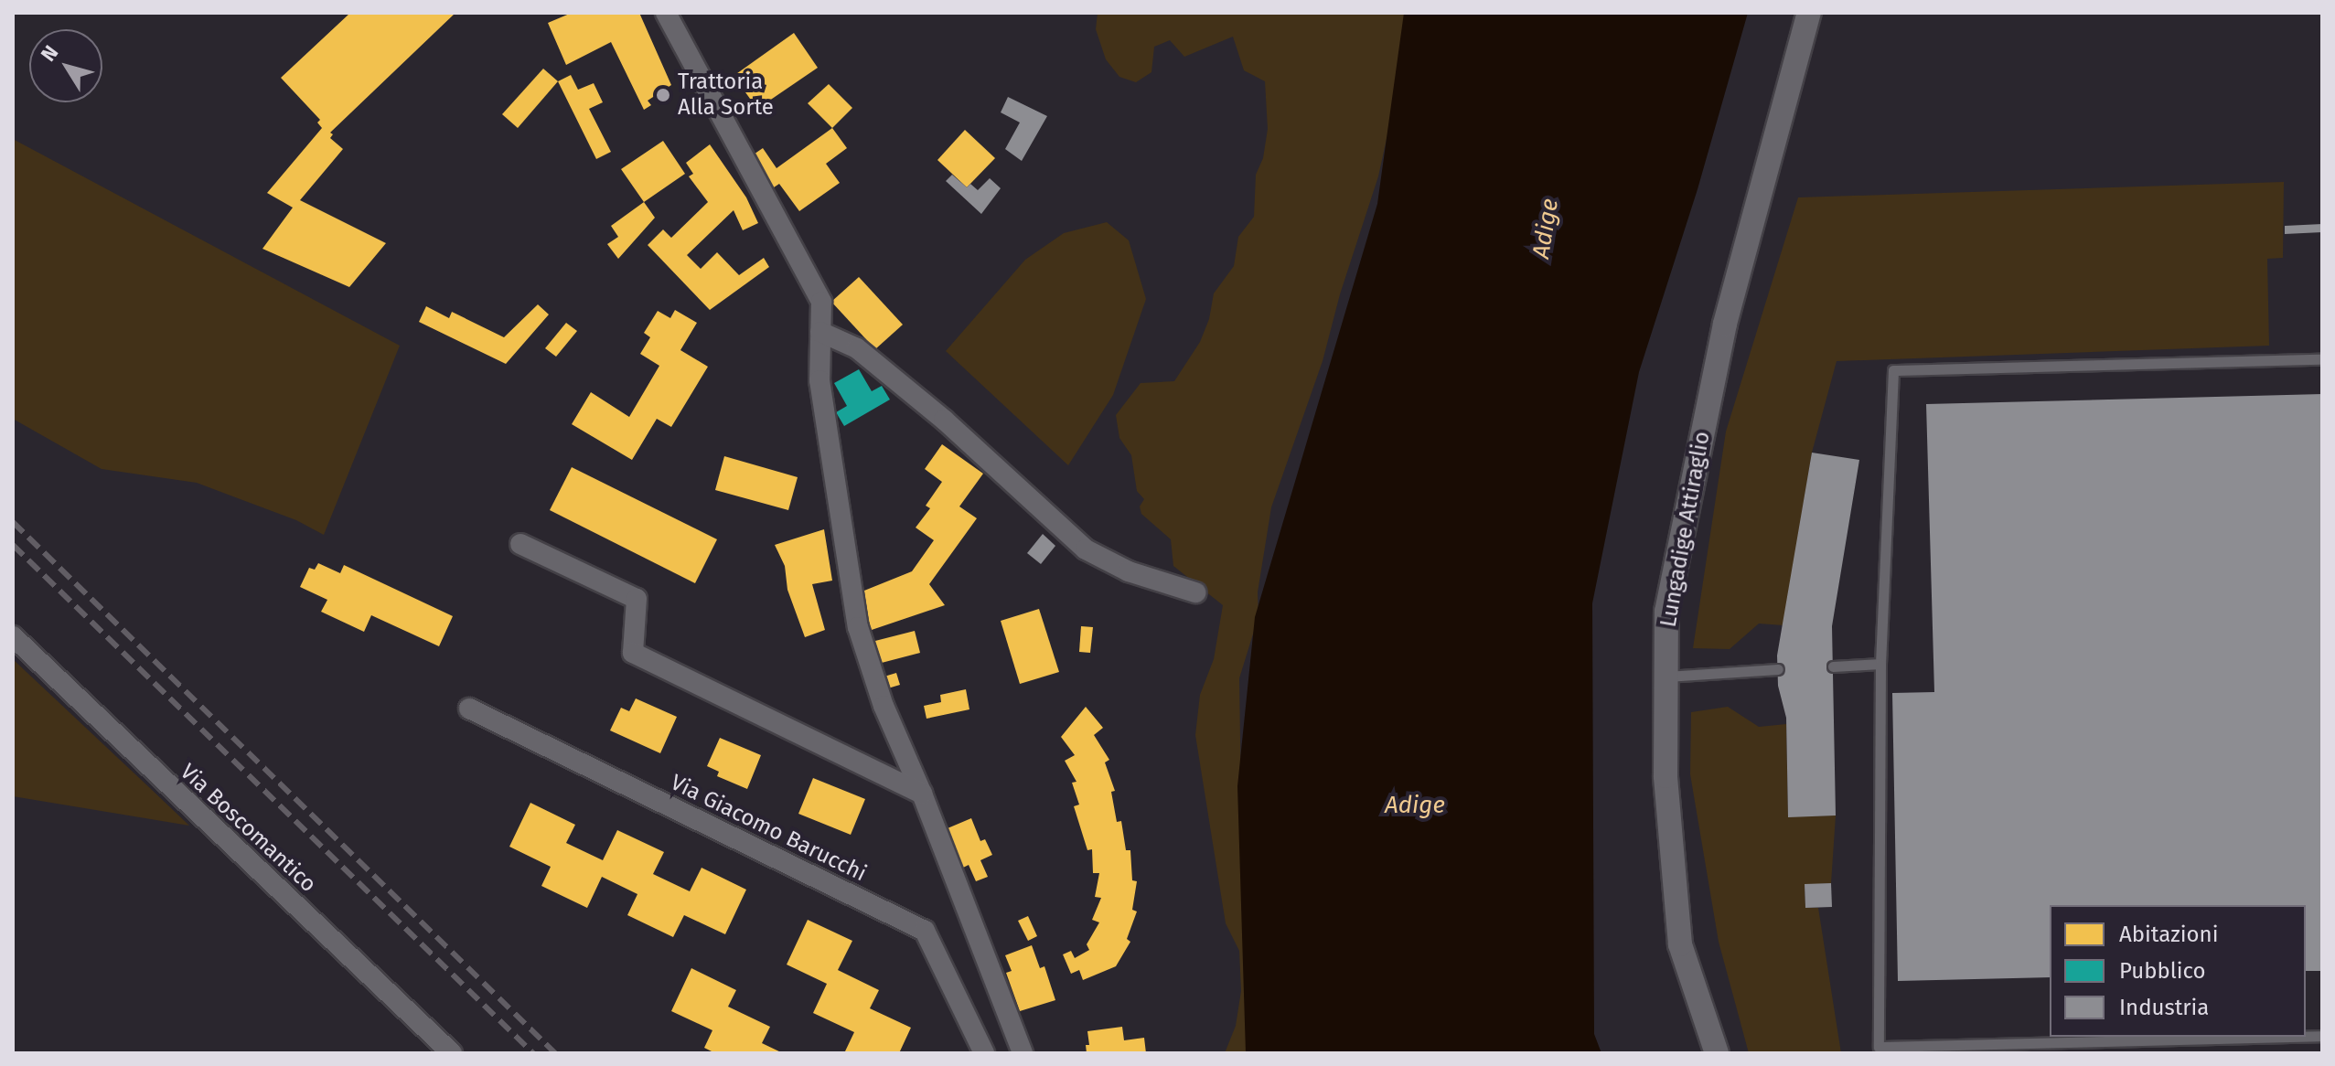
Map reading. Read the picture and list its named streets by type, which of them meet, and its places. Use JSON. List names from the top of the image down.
{
  "streets": {
    "street": ["Lungadige Attiraglio", "Via Boscomantico", "Via Giacomo Barucchi"]
  },
  "water": ["Adige"],
  "places": ["Trattoria Alla Sorte"],
  "legend": ["Abitazioni", "Pubblico", "Industria"],
  "north": "top left"
}
